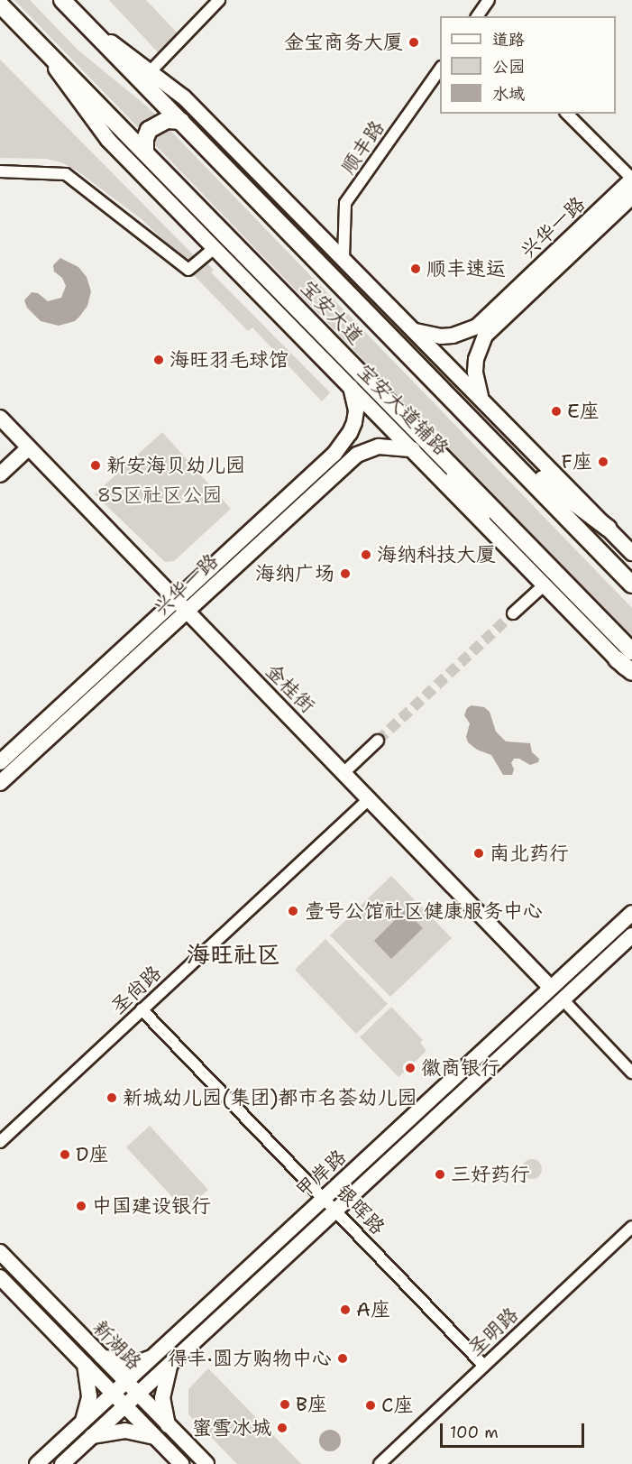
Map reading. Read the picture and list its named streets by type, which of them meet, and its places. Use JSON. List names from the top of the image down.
{
  "streets": {
    "main road": [
      "兴华一路",
      "宝安大道",
      "宝安大道辅路",
      "金桂街",
      "甲岸路",
      "新湖路"
    ],
    "street": [
      "顺丰路",
      "圣尚路",
      "银晖路",
      "圣明路"
    ]
  },
  "crossings": [
    ["兴华一路", "宝安大道"],
    ["兴华一路", "宝安大道辅路"],
    ["兴华一路", "金桂街"],
    ["宝安大道", "宝安大道辅路"],
    ["金桂街", "圣尚路"],
    ["金桂街", "甲岸路"],
    ["圣尚路", "银晖路"],
    ["甲岸路", "银晖路"],
    ["甲岸路", "新湖路"],
    ["银晖路", "圣明路"]
  ],
  "districts": ["海旺社区"],
  "parks": ["85区社区公园"],
  "places": [
    "金宝商务大厦",
    "顺丰速运",
    "海旺羽毛球馆",
    "E座",
    "F座",
    "新安海贝幼儿园",
    "海纳科技大厦",
    "海纳广场",
    "南北药行",
    "壹号公馆社区健康服务中心",
    "徽商银行",
    "新城幼儿园(集团)都市名荟幼儿园",
    "D座",
    "三好药行",
    "中国建设银行",
    "A座",
    "得丰·圆方购物中心",
    "B座",
    "C座",
    "蜜雪冰城"
  ],
  "legend": ["道路", "公园", "水域"],
  "scale_bar": "100 m"
}
